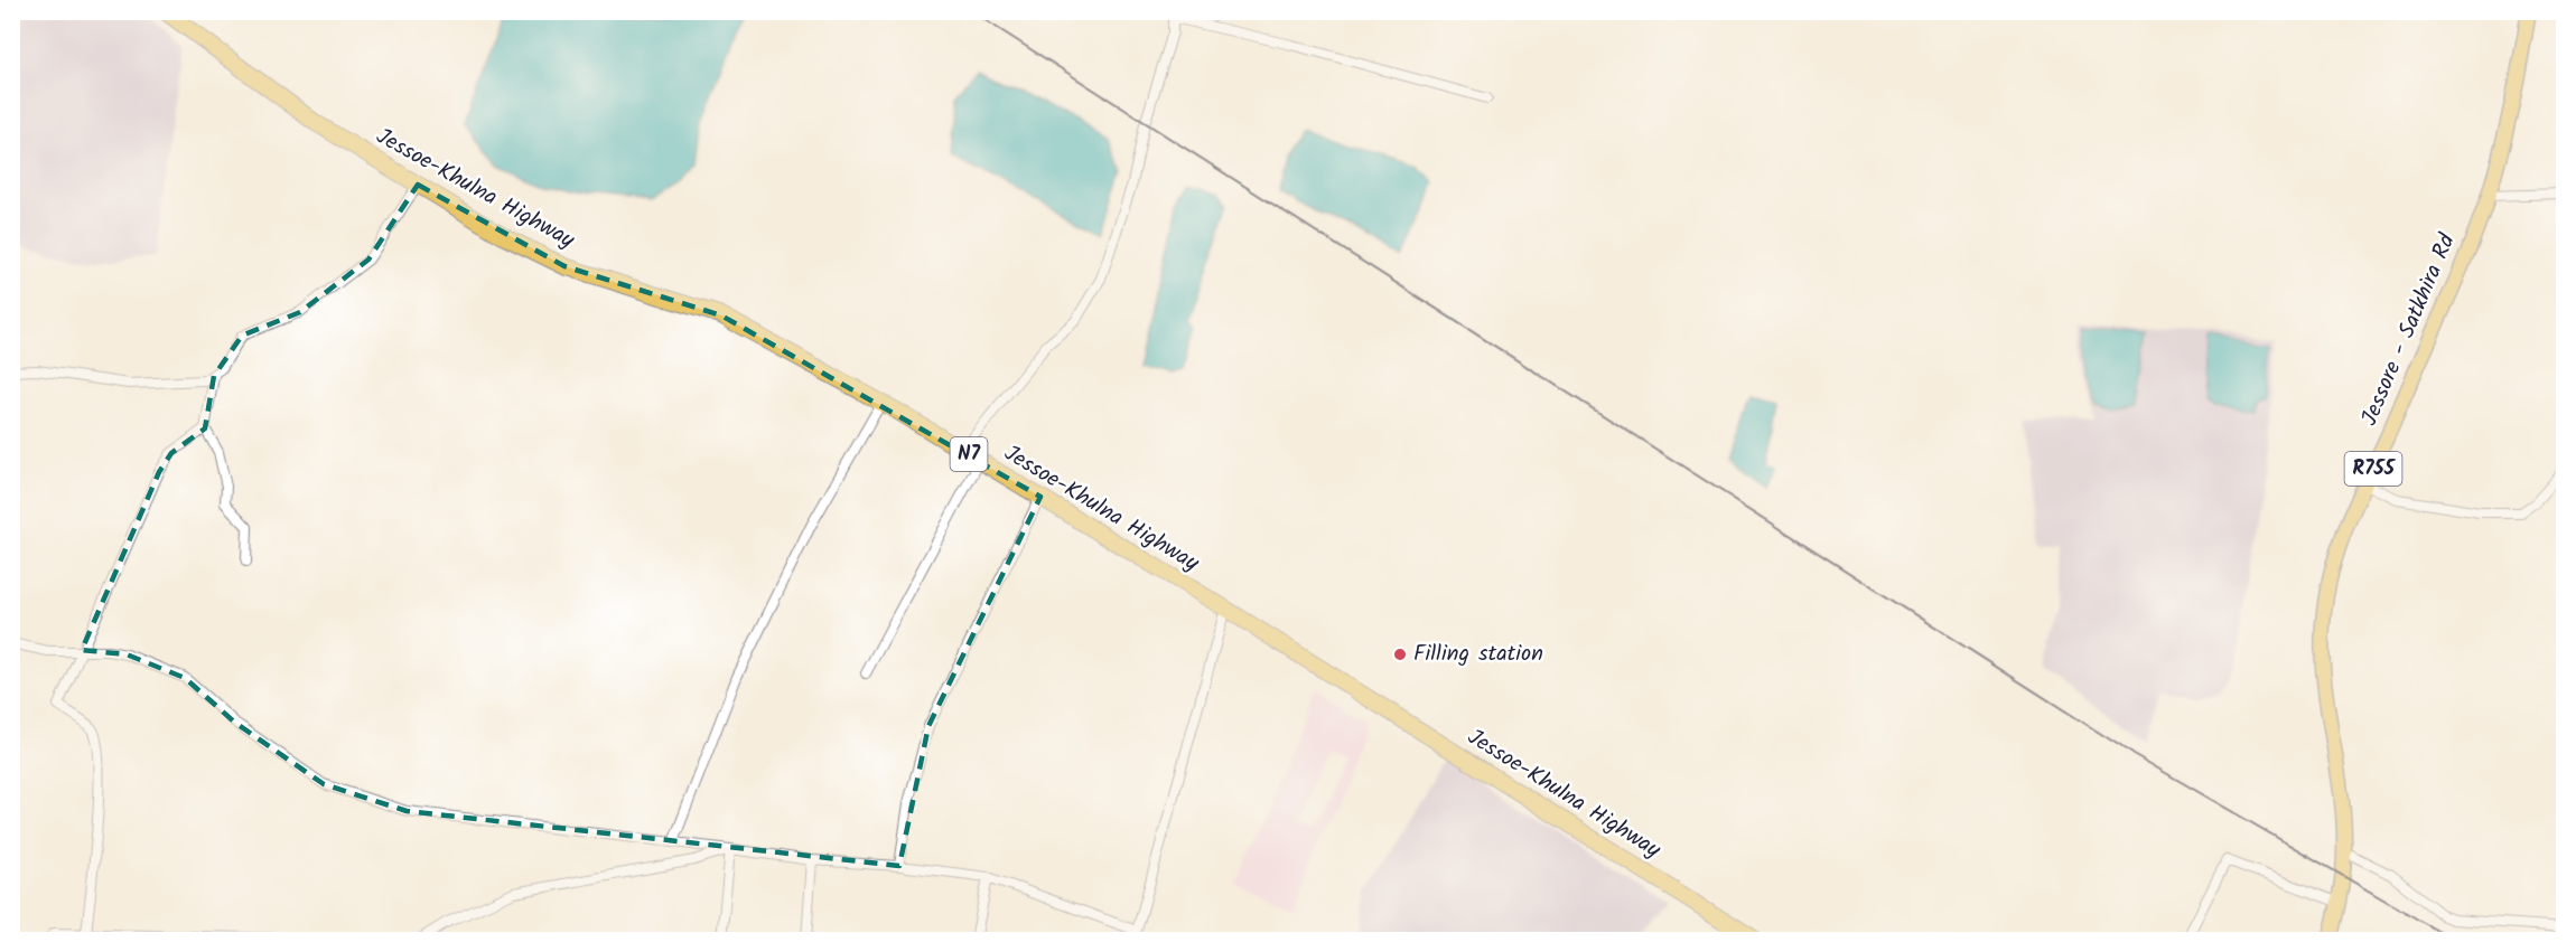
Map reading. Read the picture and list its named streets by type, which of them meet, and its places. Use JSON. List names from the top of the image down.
{
  "streets": {
    "highway": ["Jessoe-Khulna Highway", "N7"],
    "main road": ["Jessore - Satkhira Rd", "R755"]
  },
  "places": ["Filling station"]
}
